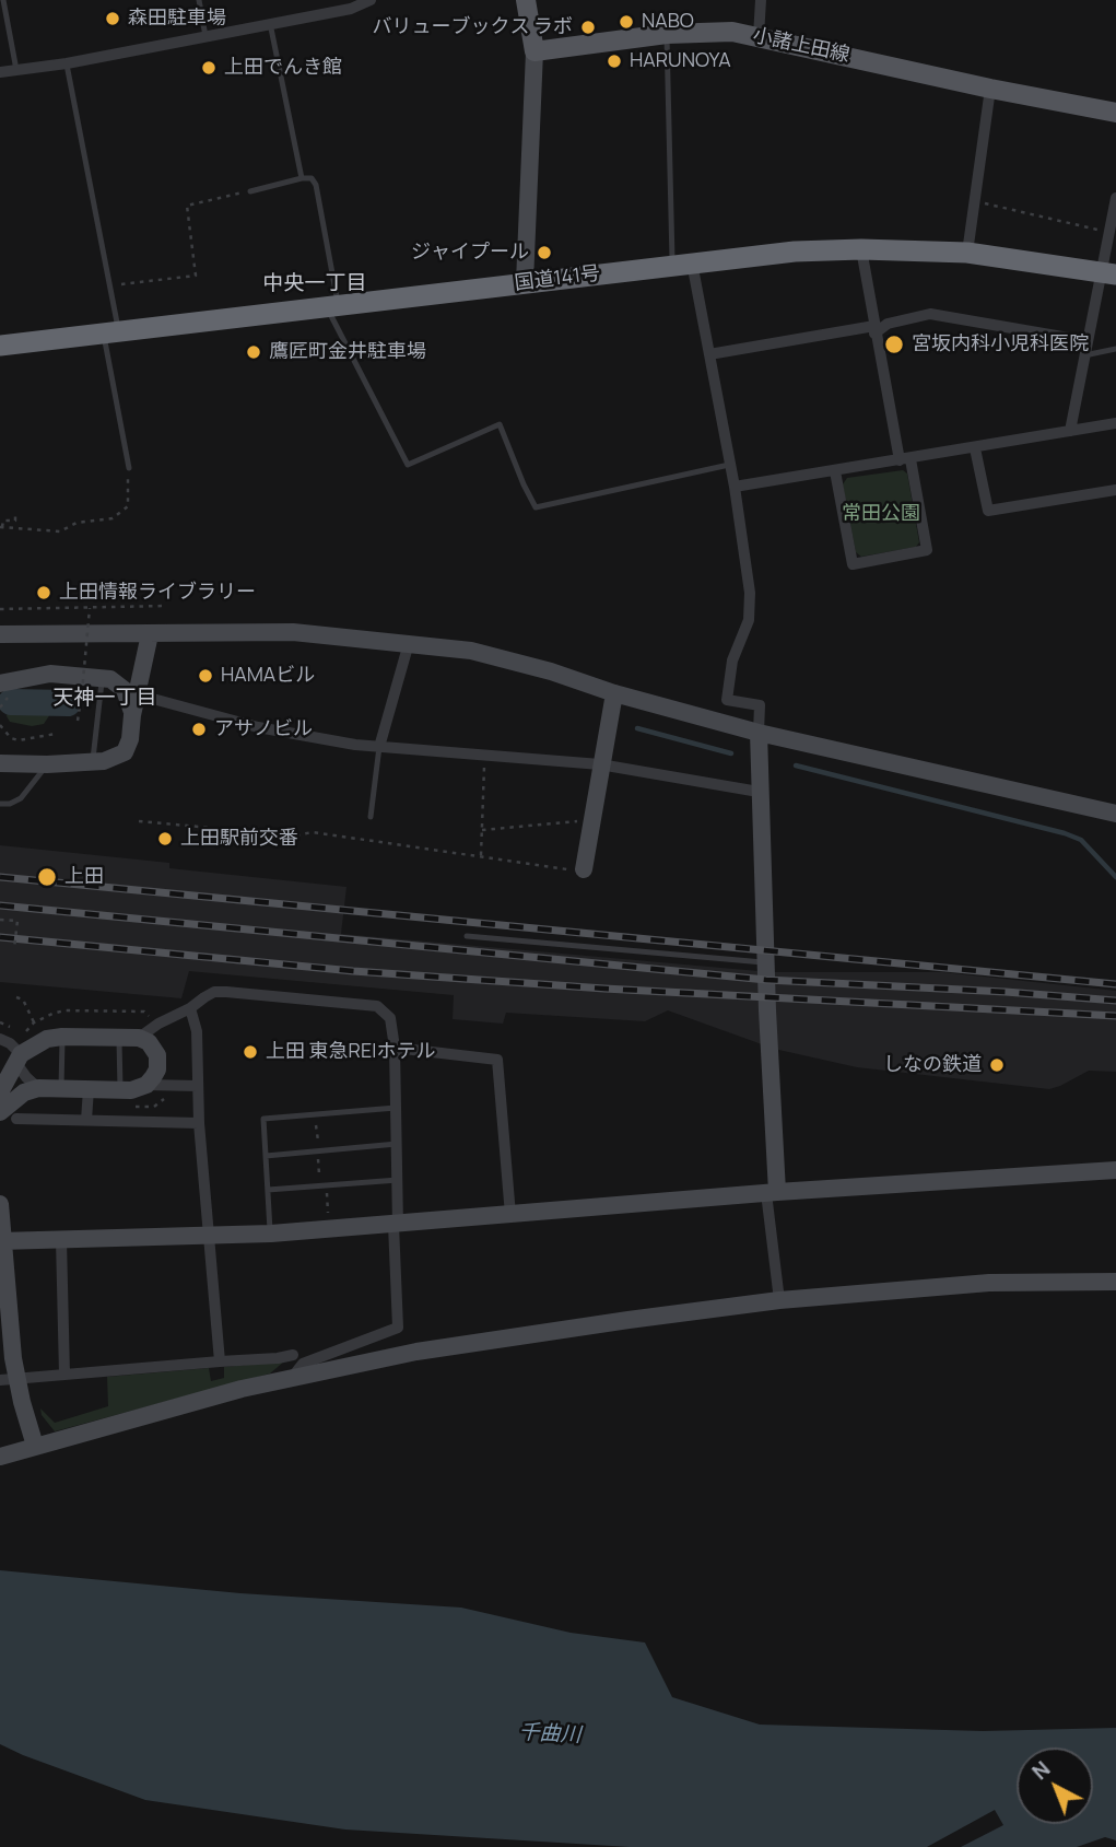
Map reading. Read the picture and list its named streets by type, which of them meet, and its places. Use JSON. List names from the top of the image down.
{
  "streets": {
    "highway": ["国道141号"],
    "main road": ["小諸上田線"]
  },
  "districts": ["中央一丁目", "天神一丁目"],
  "water": ["千曲川"],
  "parks": ["常田公園"],
  "places": [
    "森田駐車場",
    "NABO",
    "バリューブックス ラボ",
    "HARUNOYA",
    "上田でんき館",
    "ジャイプール",
    "宮坂内科小児科医院",
    "鷹匠町金井駐車場",
    "上田情報ライブラリー",
    "HAMAビル",
    "アサノビル",
    "上田駅前交番",
    "上田",
    "上田 東急REIホテル",
    "しなの鉄道"
  ],
  "north": "top left"
}
